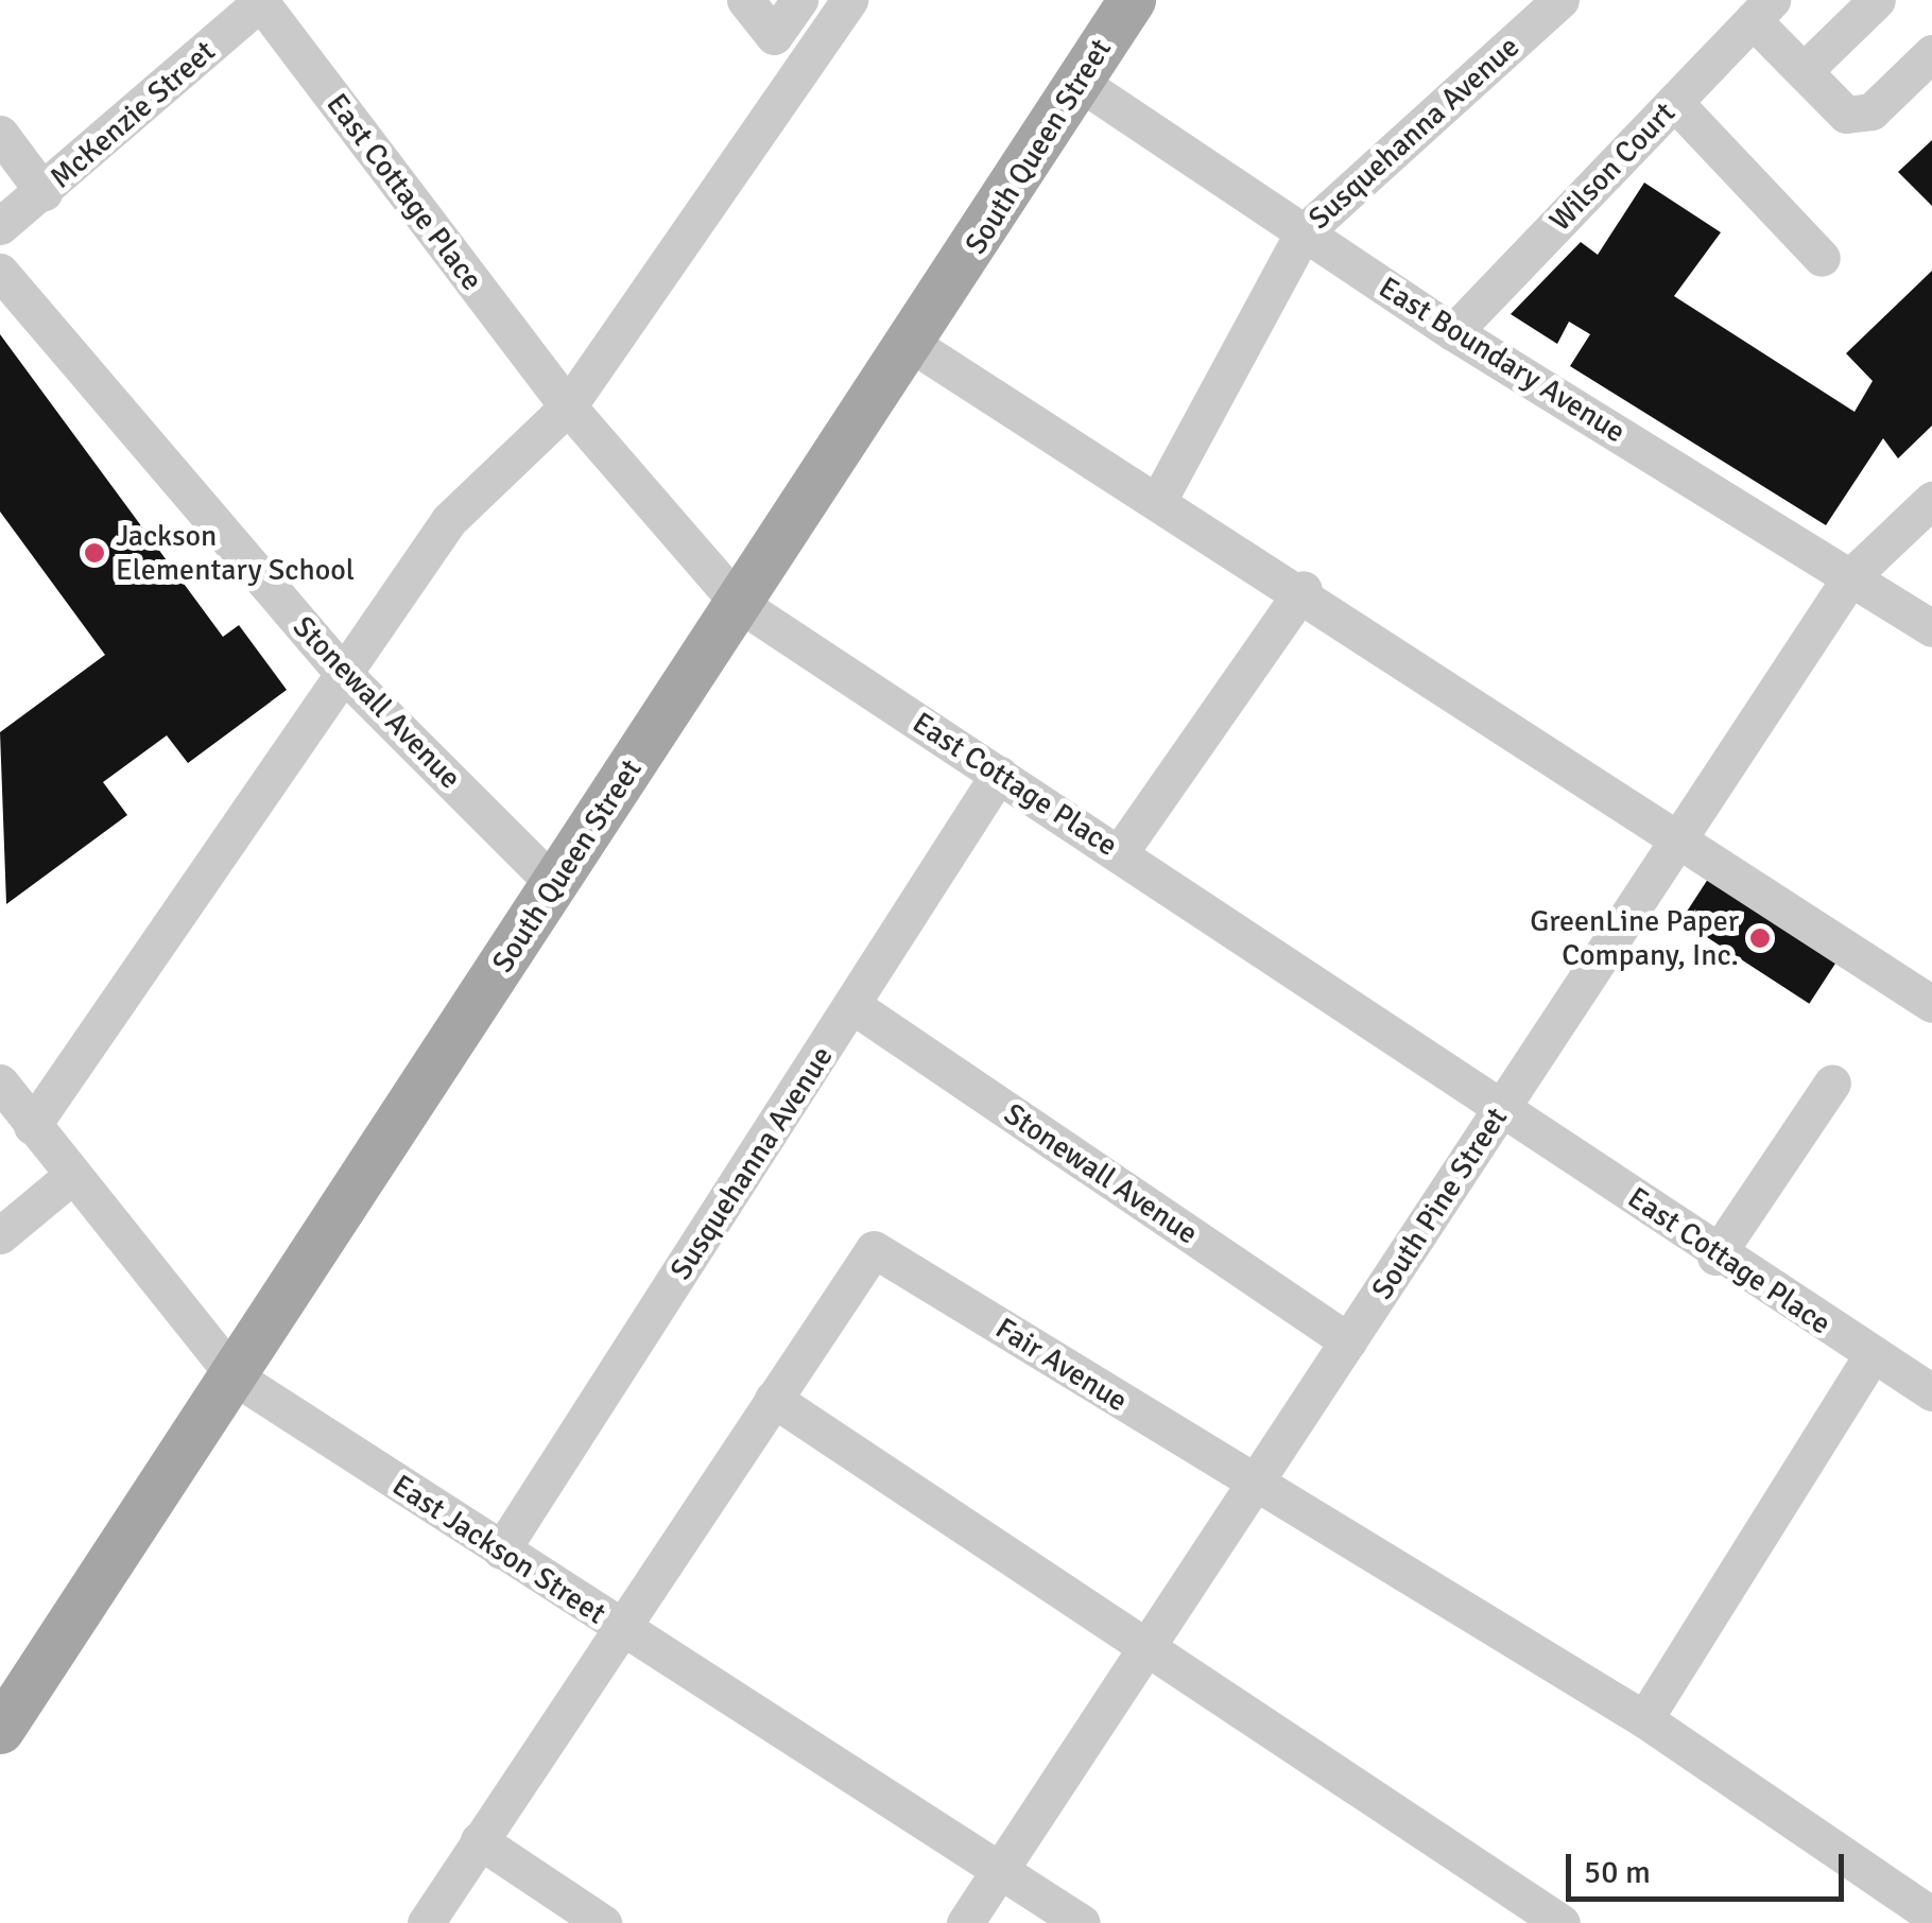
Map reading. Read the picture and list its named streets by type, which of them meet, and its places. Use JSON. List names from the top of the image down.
{
  "streets": {
    "main road": ["South Queen Street"],
    "street": [
      "McKenzie Street",
      "Susquehanna Avenue",
      "Wilson Court",
      "East Cottage Place",
      "East Boundary Avenue",
      "Stonewall Avenue",
      "South Pine Street",
      "Fair Avenue",
      "East Jackson Street"
    ]
  },
  "crossings": [
    ["McKenzie Street", "East Cottage Place"],
    ["Susquehanna Avenue", "East Cottage Place"],
    ["Susquehanna Avenue", "East Boundary Avenue"],
    ["Susquehanna Avenue", "Stonewall Avenue"],
    ["Susquehanna Avenue", "East Jackson Street"],
    ["South Queen Street", "East Cottage Place"],
    ["South Queen Street", "East Boundary Avenue"],
    ["South Queen Street", "Stonewall Avenue"],
    ["South Queen Street", "East Jackson Street"],
    ["Wilson Court", "East Boundary Avenue"],
    ["East Cottage Place", "South Pine Street"],
    ["East Boundary Avenue", "South Pine Street"],
    ["Stonewall Avenue", "South Pine Street"],
    ["South Pine Street", "Fair Avenue"],
    ["South Pine Street", "East Jackson Street"],
    ["Fair Avenue", "East Jackson Street"]
  ],
  "places": ["Jackson Elementary School", "GreenLine Paper Company, Inc."],
  "scale_bar": "50 m"
}
